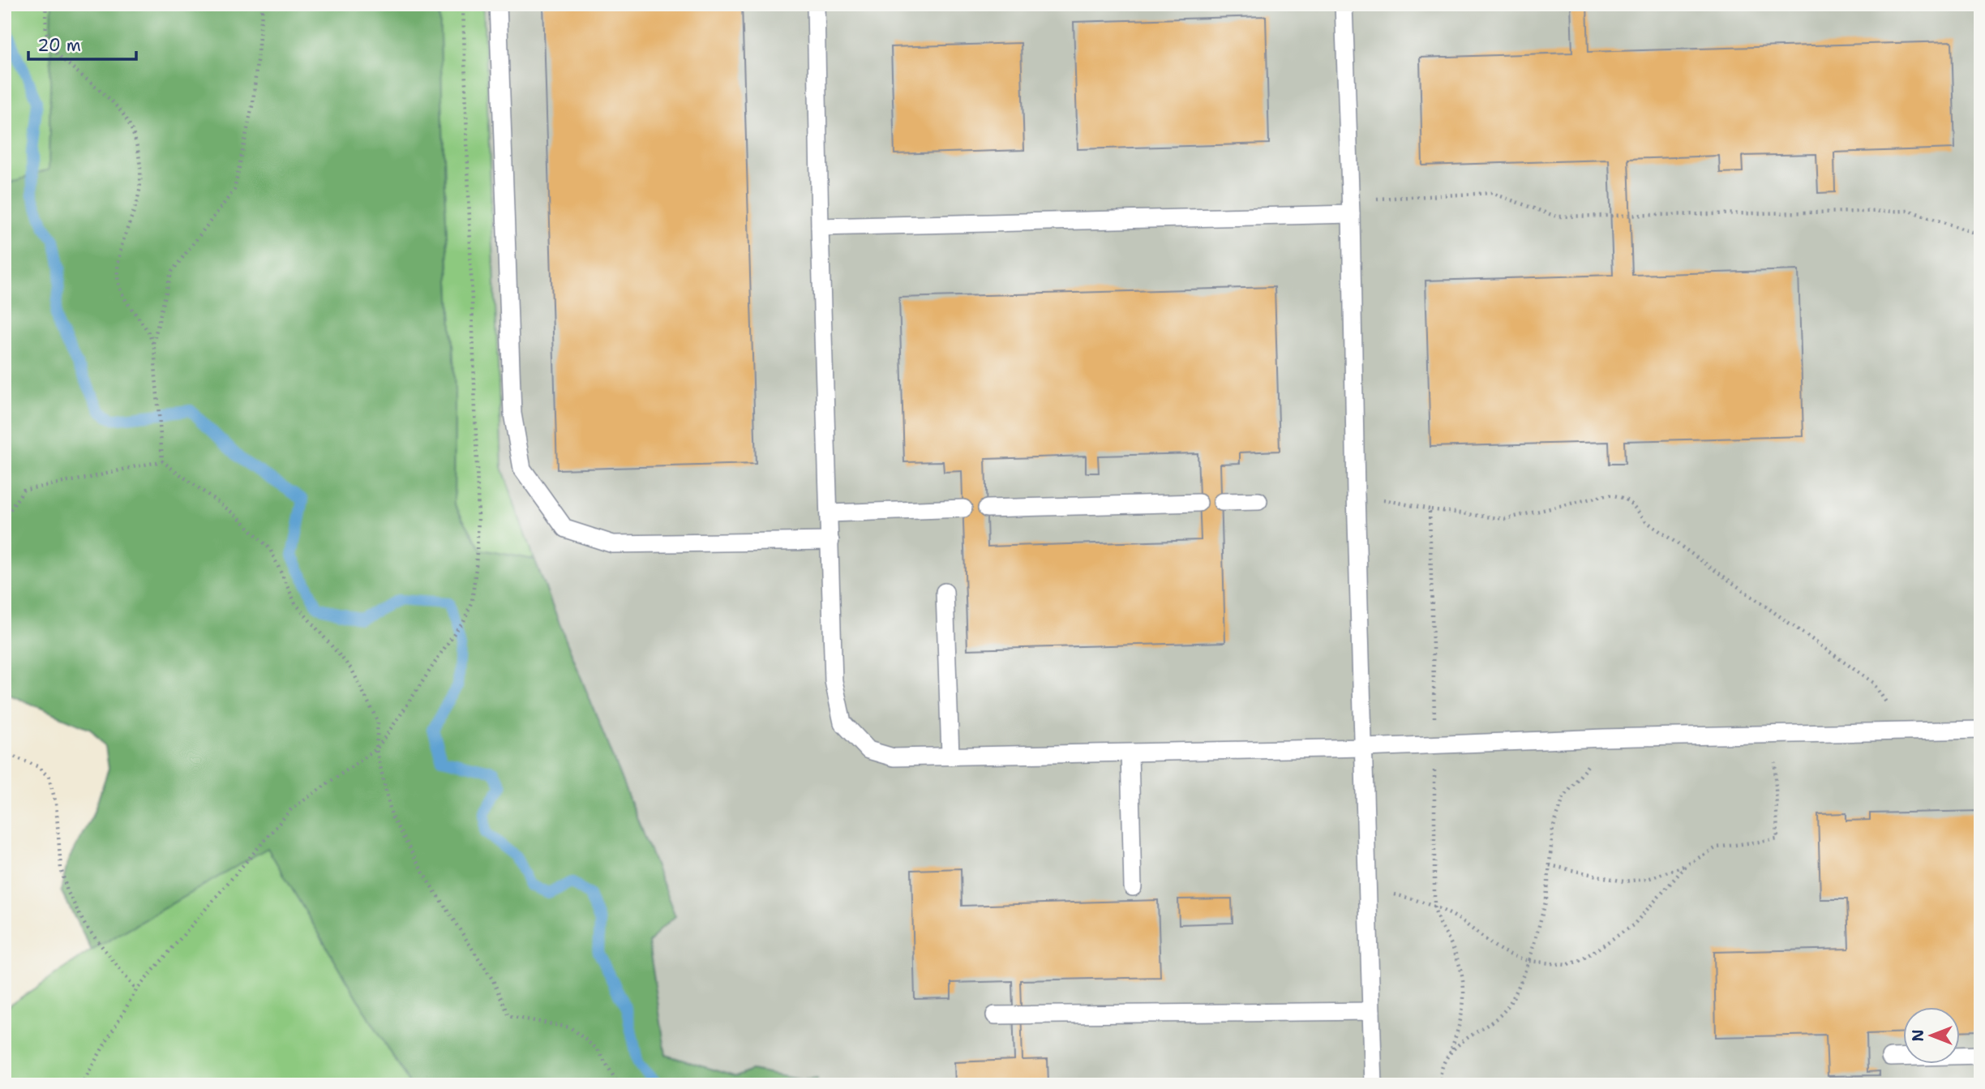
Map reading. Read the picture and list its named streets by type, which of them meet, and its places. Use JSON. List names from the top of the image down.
{
  "scale_bar": "20 m",
  "north": "left"
}
